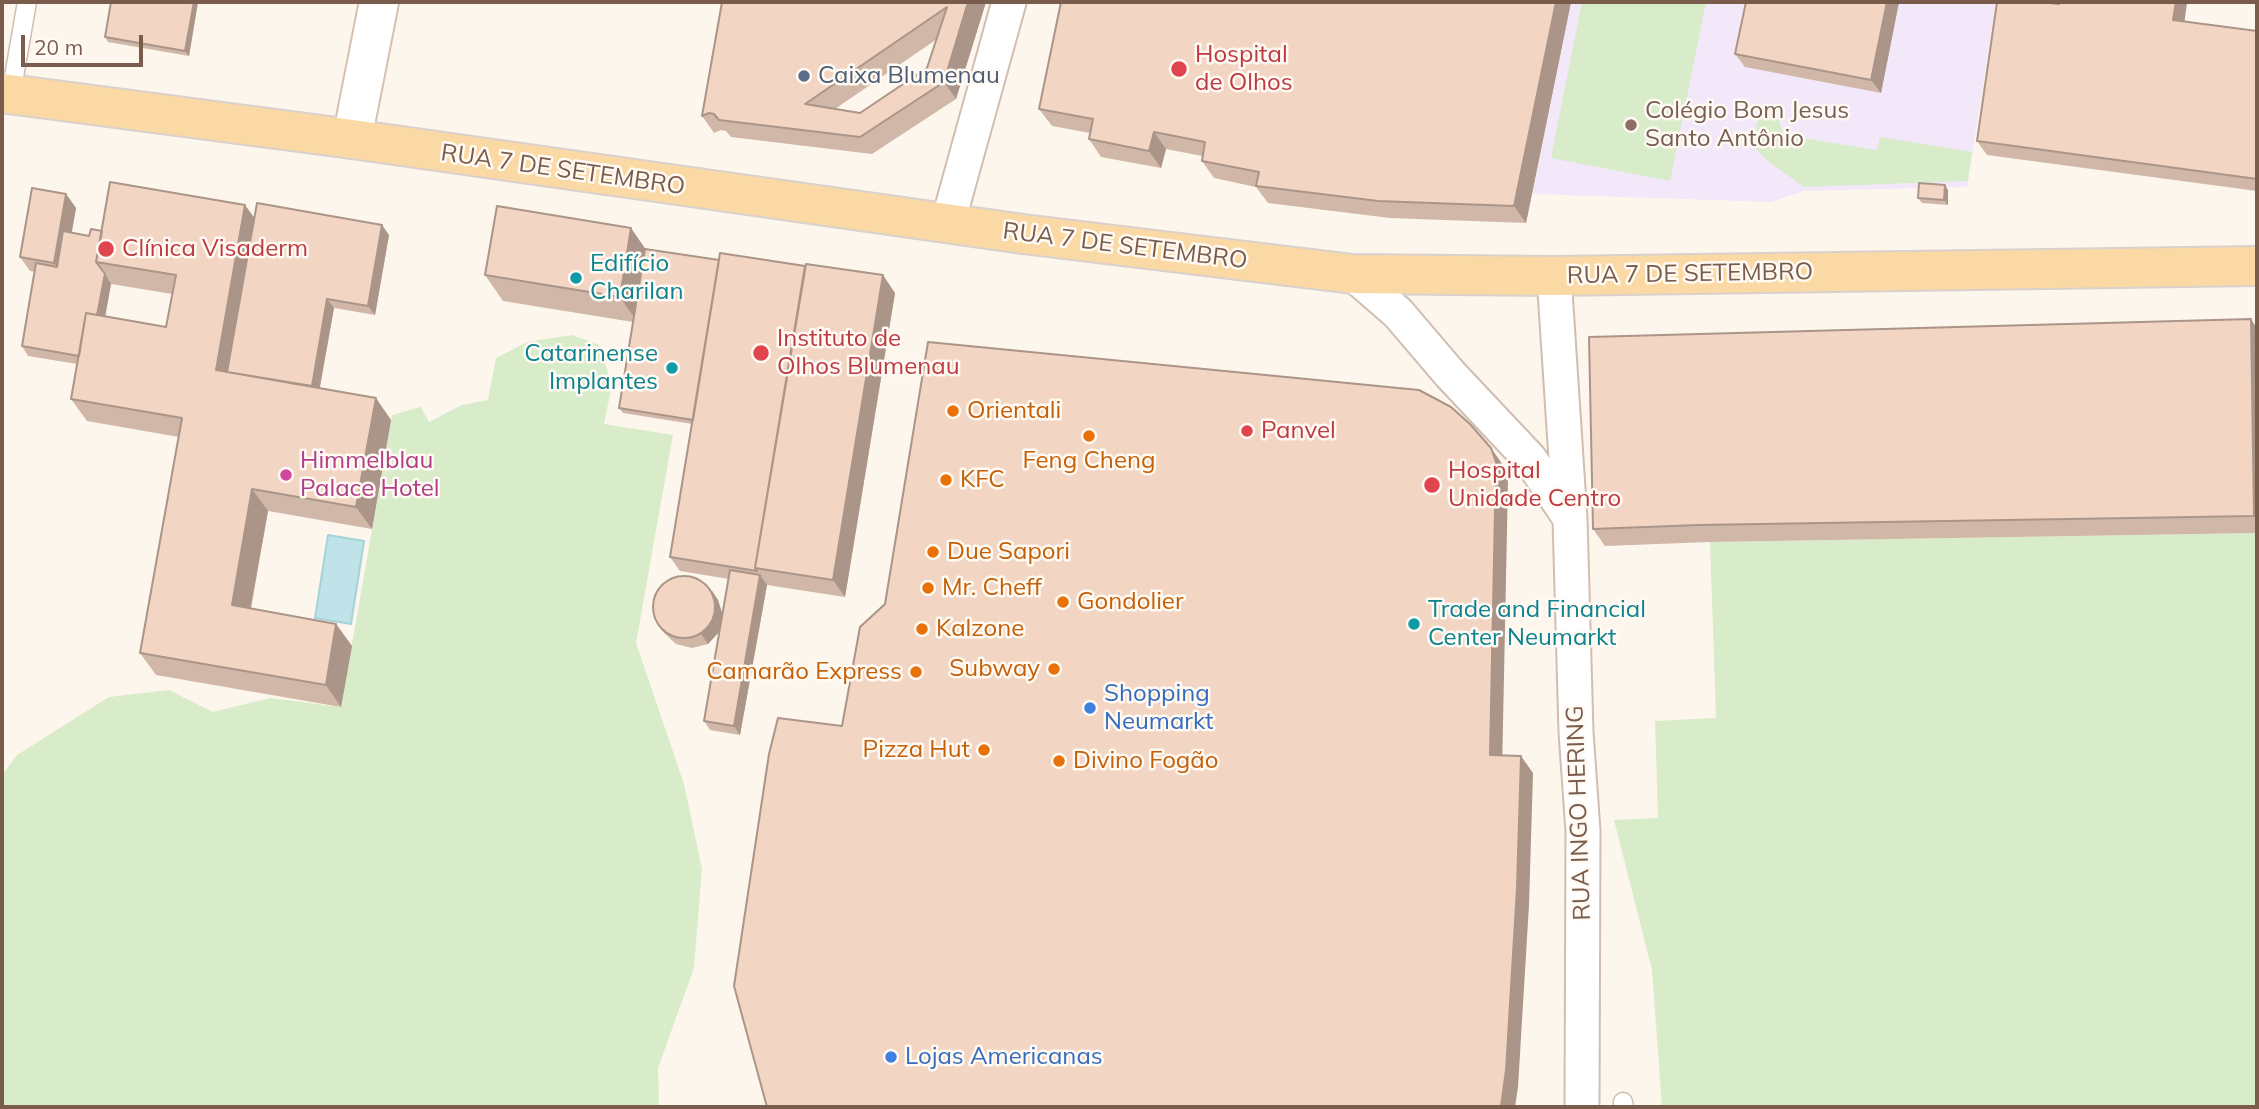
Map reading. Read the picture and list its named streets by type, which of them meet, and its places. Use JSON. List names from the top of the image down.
{
  "streets": {
    "main road": ["RUA 7 DE SETEMBRO"],
    "street": ["RUA INGO HERING"]
  },
  "crossings": [
    ["RUA 7 DE SETEMBRO", "RUA INGO HERING"]
  ],
  "places": [
    "Hospital de Olhos",
    "Caixa Blumenau",
    "Colégio Bom Jesus Santo Antônio",
    "Clínica Visaderm",
    "Edifício Charilan",
    "Instituto de Olhos Blumenau",
    "Catarinense Implantes",
    "Orientali",
    "Panvel",
    "Feng Cheng",
    "Himmelblau Palace Hotel",
    "KFC",
    "Hospital Unidade Centro",
    "Due Sapori",
    "Mr. Cheff",
    "Gondolier",
    "Trade and Financial Center Neumarkt",
    "Kalzone",
    "Subway",
    "Camarão Express",
    "Shopping Neumarkt",
    "Pizza Hut",
    "Divino Fogão",
    "Lojas Americanas"
  ],
  "scale_bar": "20 m"
}
